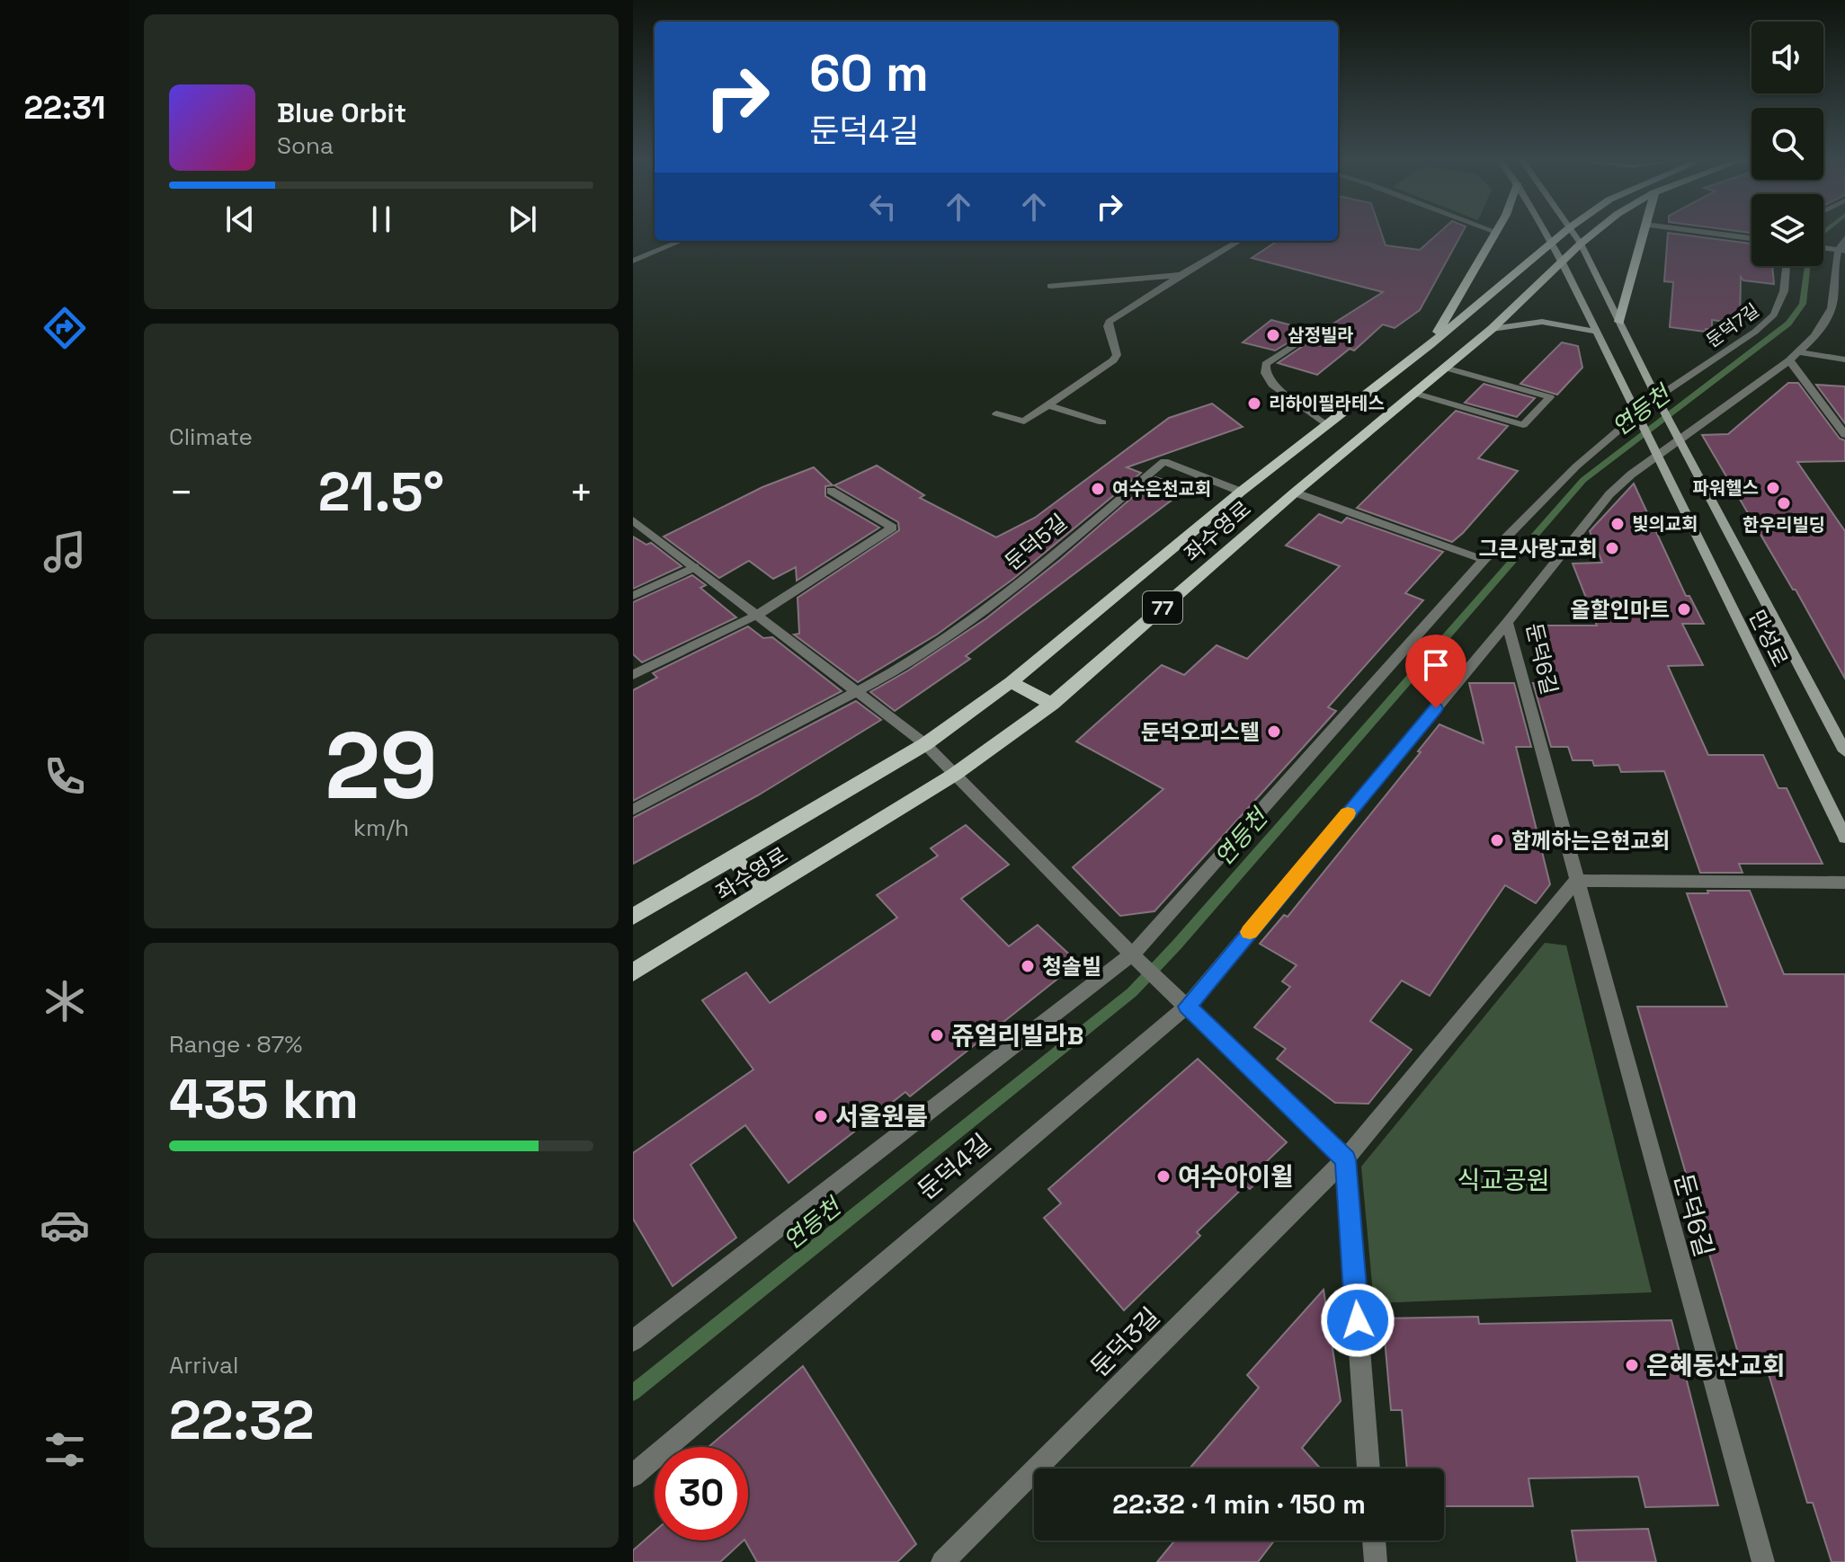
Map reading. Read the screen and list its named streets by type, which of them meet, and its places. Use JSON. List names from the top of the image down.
{
  "streets": {
    "main road": ["좌수영로", "77"],
    "street": [
      "둔덕7길",
      "둔덕5길",
      "만성로",
      "둔덕6길",
      "둔덕4길",
      "둔덕3길"
    ]
  },
  "crossings": [
    ["둔덕7길", "만성로"],
    ["좌수영로", "둔덕5길"],
    ["만성로", "둔덕6길"],
    ["둔덕6길", "둔덕4길"]
  ],
  "water": ["연등천"],
  "parks": ["식교공원"],
  "places": [
    "삼정빌라",
    "리하이필라테스",
    "파워헬스",
    "여수은천교회",
    "한우리빌딩",
    "빛의교회",
    "그큰사랑교회",
    "올할인마트",
    "둔덕오피스텔",
    "함께하는은현교회",
    "청솔빌",
    "쥬얼리빌라B",
    "서울원룸",
    "여수아이윌",
    "은혜동산교회"
  ],
  "page": {
    "tabs": "22:31",
    "turn": ["60 m", "둔덕4길"],
    "song": ["Blue Orbit", "Sona"],
    "tile": [
      "Climate",
      ["29", "km/h"],
      ["Range · 87%", "435 km"],
      ["Arrival", "22:32"]
    ],
    "heat": ["−", "21.5°", "+"],
    "limit": "30",
    "trip": "22:32 · 1 min · 150 m"
  }
}
